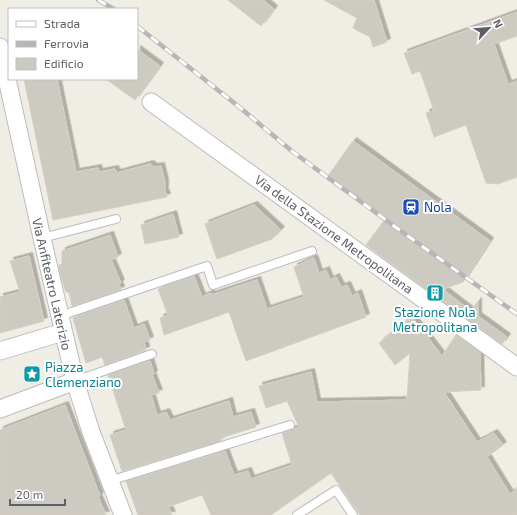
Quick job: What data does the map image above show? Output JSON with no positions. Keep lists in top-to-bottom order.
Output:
{
  "streets": {
    "street": ["Via della Stazione Metropolitana", "Via Anfiteatro Laterizio"]
  },
  "places": {
    "station": ["Nola"],
    "building": ["Stazione Nola Metropolitana"],
    "place": ["Piazza Clemenziano"]
  },
  "legend": ["Strada", "Ferrovia", "Edificio"],
  "scale_bar": "20 m",
  "north": "top right"
}
